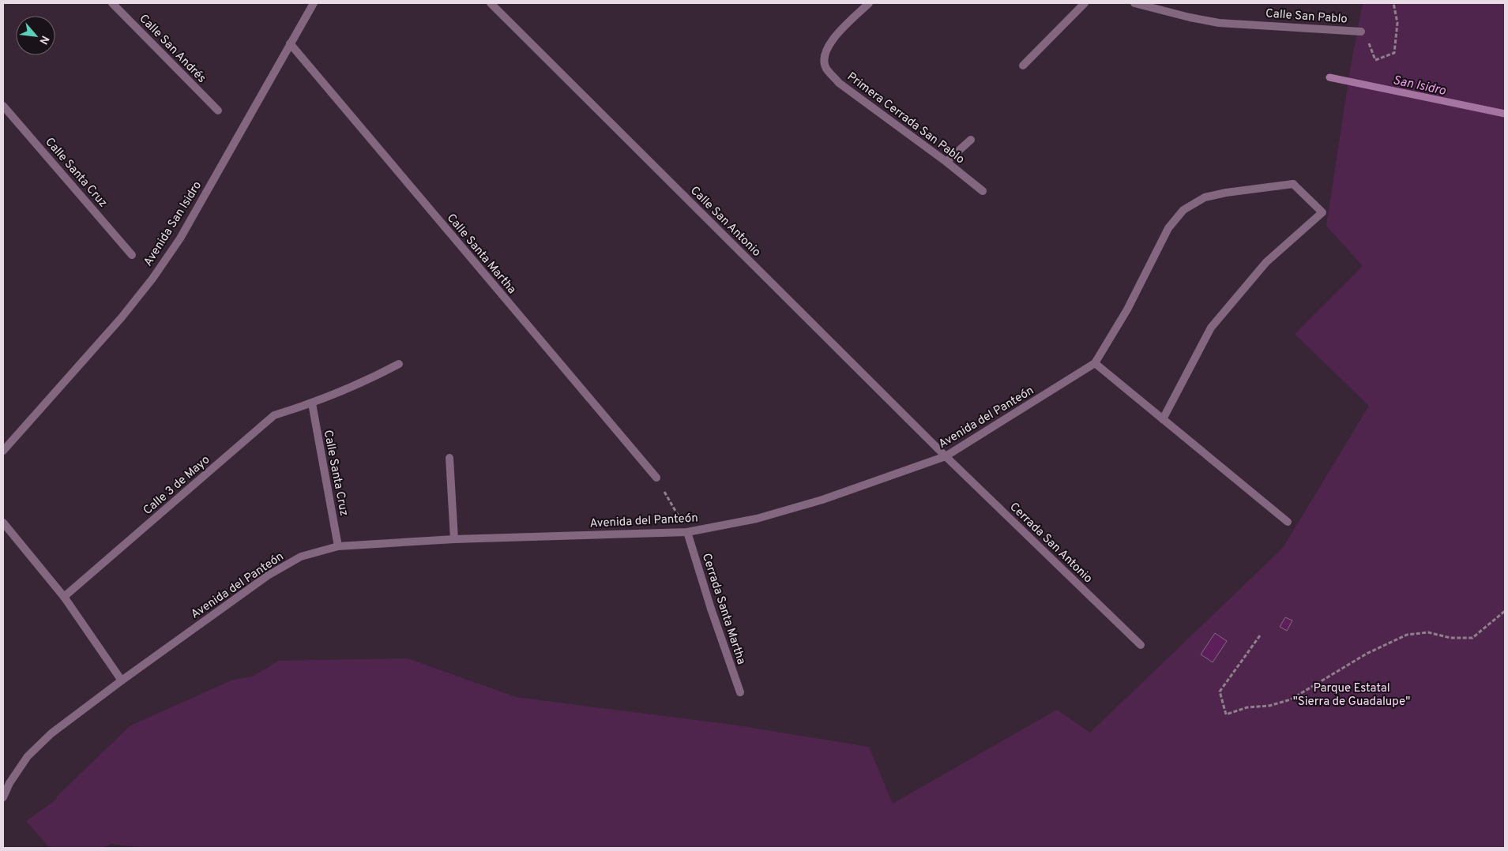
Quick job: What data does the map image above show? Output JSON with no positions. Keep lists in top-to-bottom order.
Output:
{
  "streets": {
    "street": [
      "Calle San Pablo",
      "Calle San Andrés",
      "Primera Cerrada San Pablo",
      "Calle Santa Cruz",
      "Calle San Antonio",
      "Avenida San Isidro",
      "Calle Santa Martha",
      "Avenida del Panteón",
      "Calle 3 de Mayo",
      "Cerrada San Antonio",
      "Cerrada Santa Martha"
    ]
  },
  "crossings": [
    ["Calle Santa Cruz", "Avenida del Panteón"],
    ["Calle Santa Cruz", "Calle 3 de Mayo"],
    ["Calle San Antonio", "Avenida del Panteón"],
    ["Calle San Antonio", "Cerrada San Antonio"],
    ["Avenida San Isidro", "Calle Santa Martha"],
    ["Avenida del Panteón", "Cerrada San Antonio"],
    ["Avenida del Panteón", "Cerrada Santa Martha"]
  ],
  "water": ["San Isidro"],
  "parks": ["Parque Estatal \"Sierra de Guadalupe\""],
  "north": "bottom right"
}
